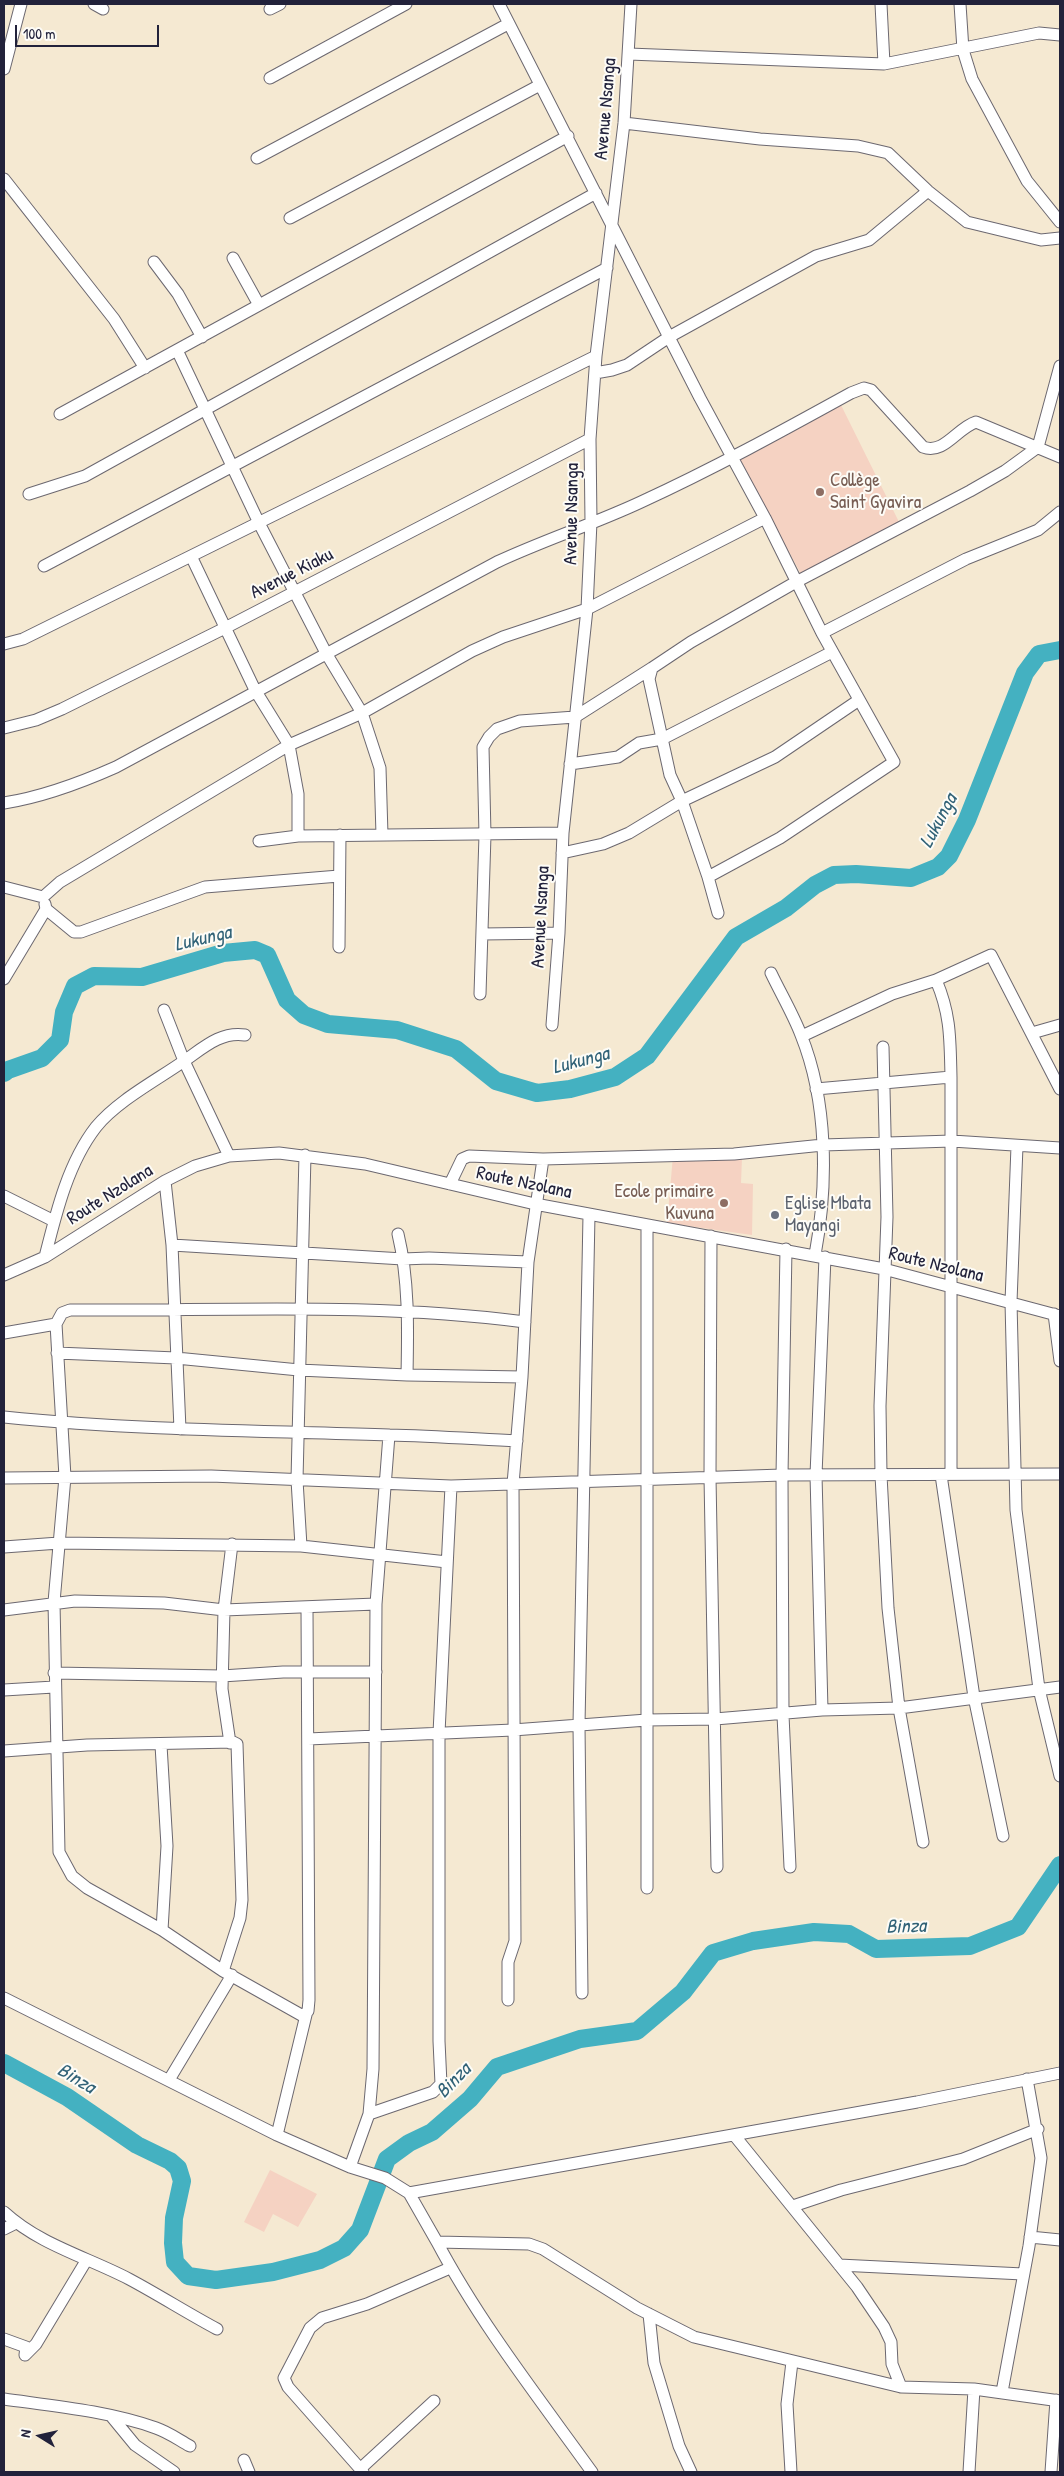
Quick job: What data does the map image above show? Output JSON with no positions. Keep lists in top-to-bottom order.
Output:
{
  "streets": {
    "street": ["Avenue Nsanga", "Avenue Kiaku", "Route Nzolana"]
  },
  "crossings": [
    ["Avenue Nsanga", "Avenue Kiaku"]
  ],
  "water": ["Lukunga", "Binza"],
  "places": ["Collège Saint Gyavira", "Ecole primaire Kuvuna", "Eglise Mbata Mayangi"],
  "scale_bar": "100 m",
  "north": "left"
}
